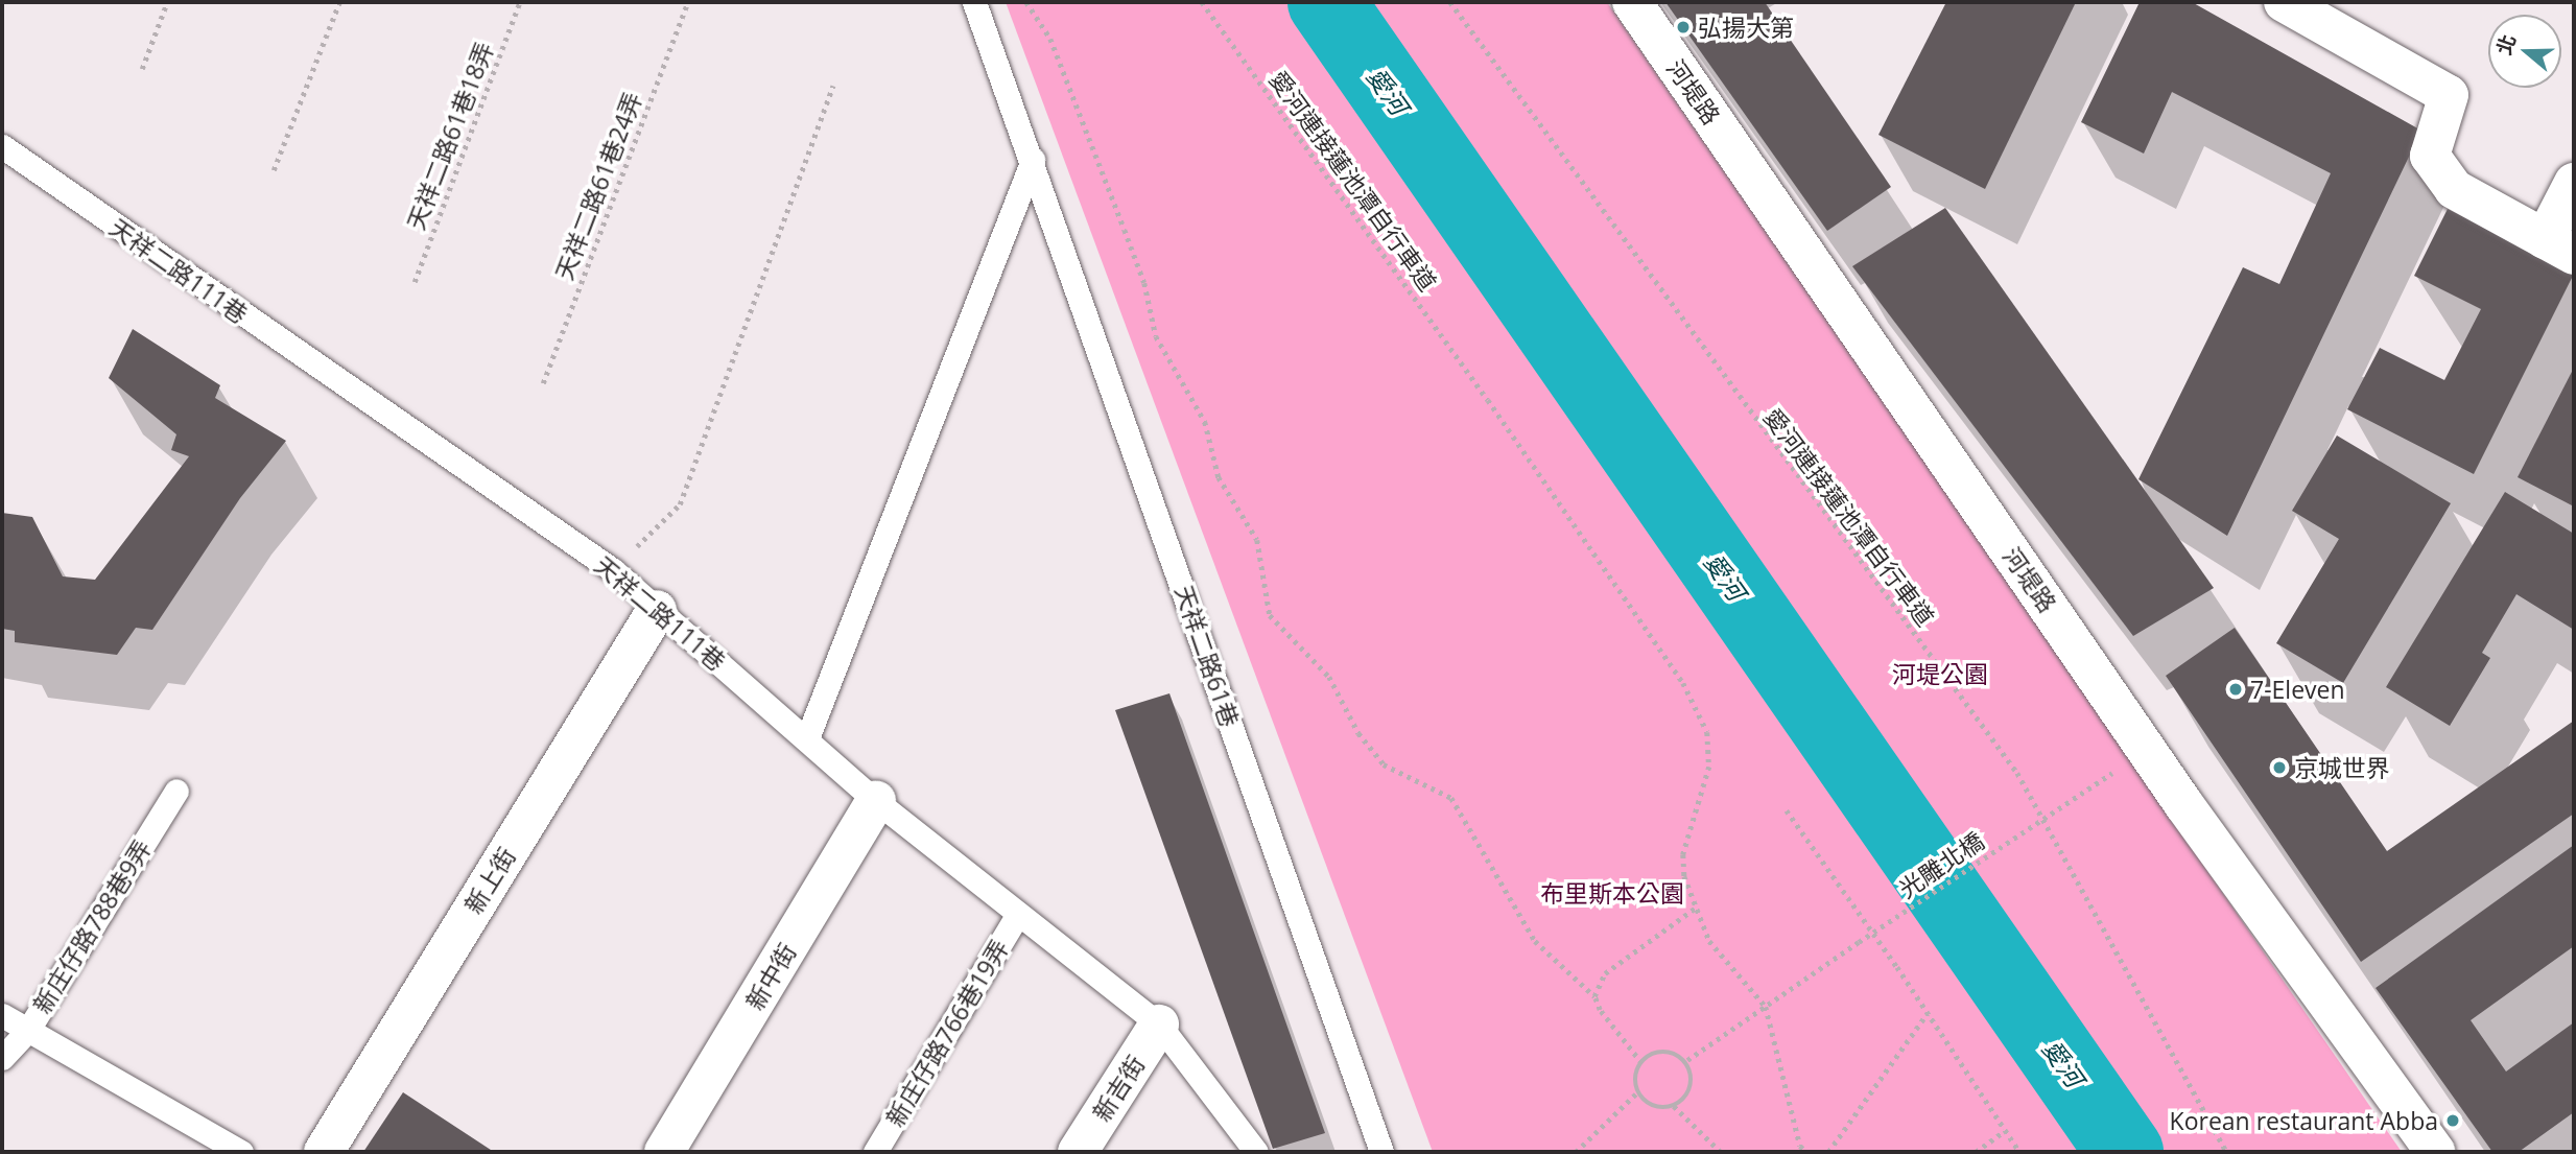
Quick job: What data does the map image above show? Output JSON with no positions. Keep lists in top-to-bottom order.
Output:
{
  "streets": {
    "street": [
      "河堤路",
      "新上街",
      "新中街",
      "新吉街"
    ],
    "lane": [
      "天祥二路111巷",
      "天祥二路61巷",
      "新庄仔路788巷9弄",
      "新庄仔路766巷19弄"
    ],
    "path": [
      "天祥二路61巷18弄",
      "愛河連接蓮池潭自行車道",
      "天祥二路61巷24弄",
      "光雕北橋"
    ]
  },
  "crossings": [
    ["河堤路", "光雕北橋"],
    ["愛河連接蓮池潭自行車道", "光雕北橋"],
    ["天祥二路111巷", "新上街"],
    ["天祥二路111巷", "新中街"],
    ["天祥二路111巷", "新庄仔路766巷19弄"],
    ["天祥二路111巷", "新吉街"]
  ],
  "water": ["愛河"],
  "parks": ["河堤公園", "布里斯本公園"],
  "places": [
    "弘揚大第",
    "7-Eleven",
    "京城世界",
    "Korean restaurant Abba"
  ],
  "north": "left"
}
